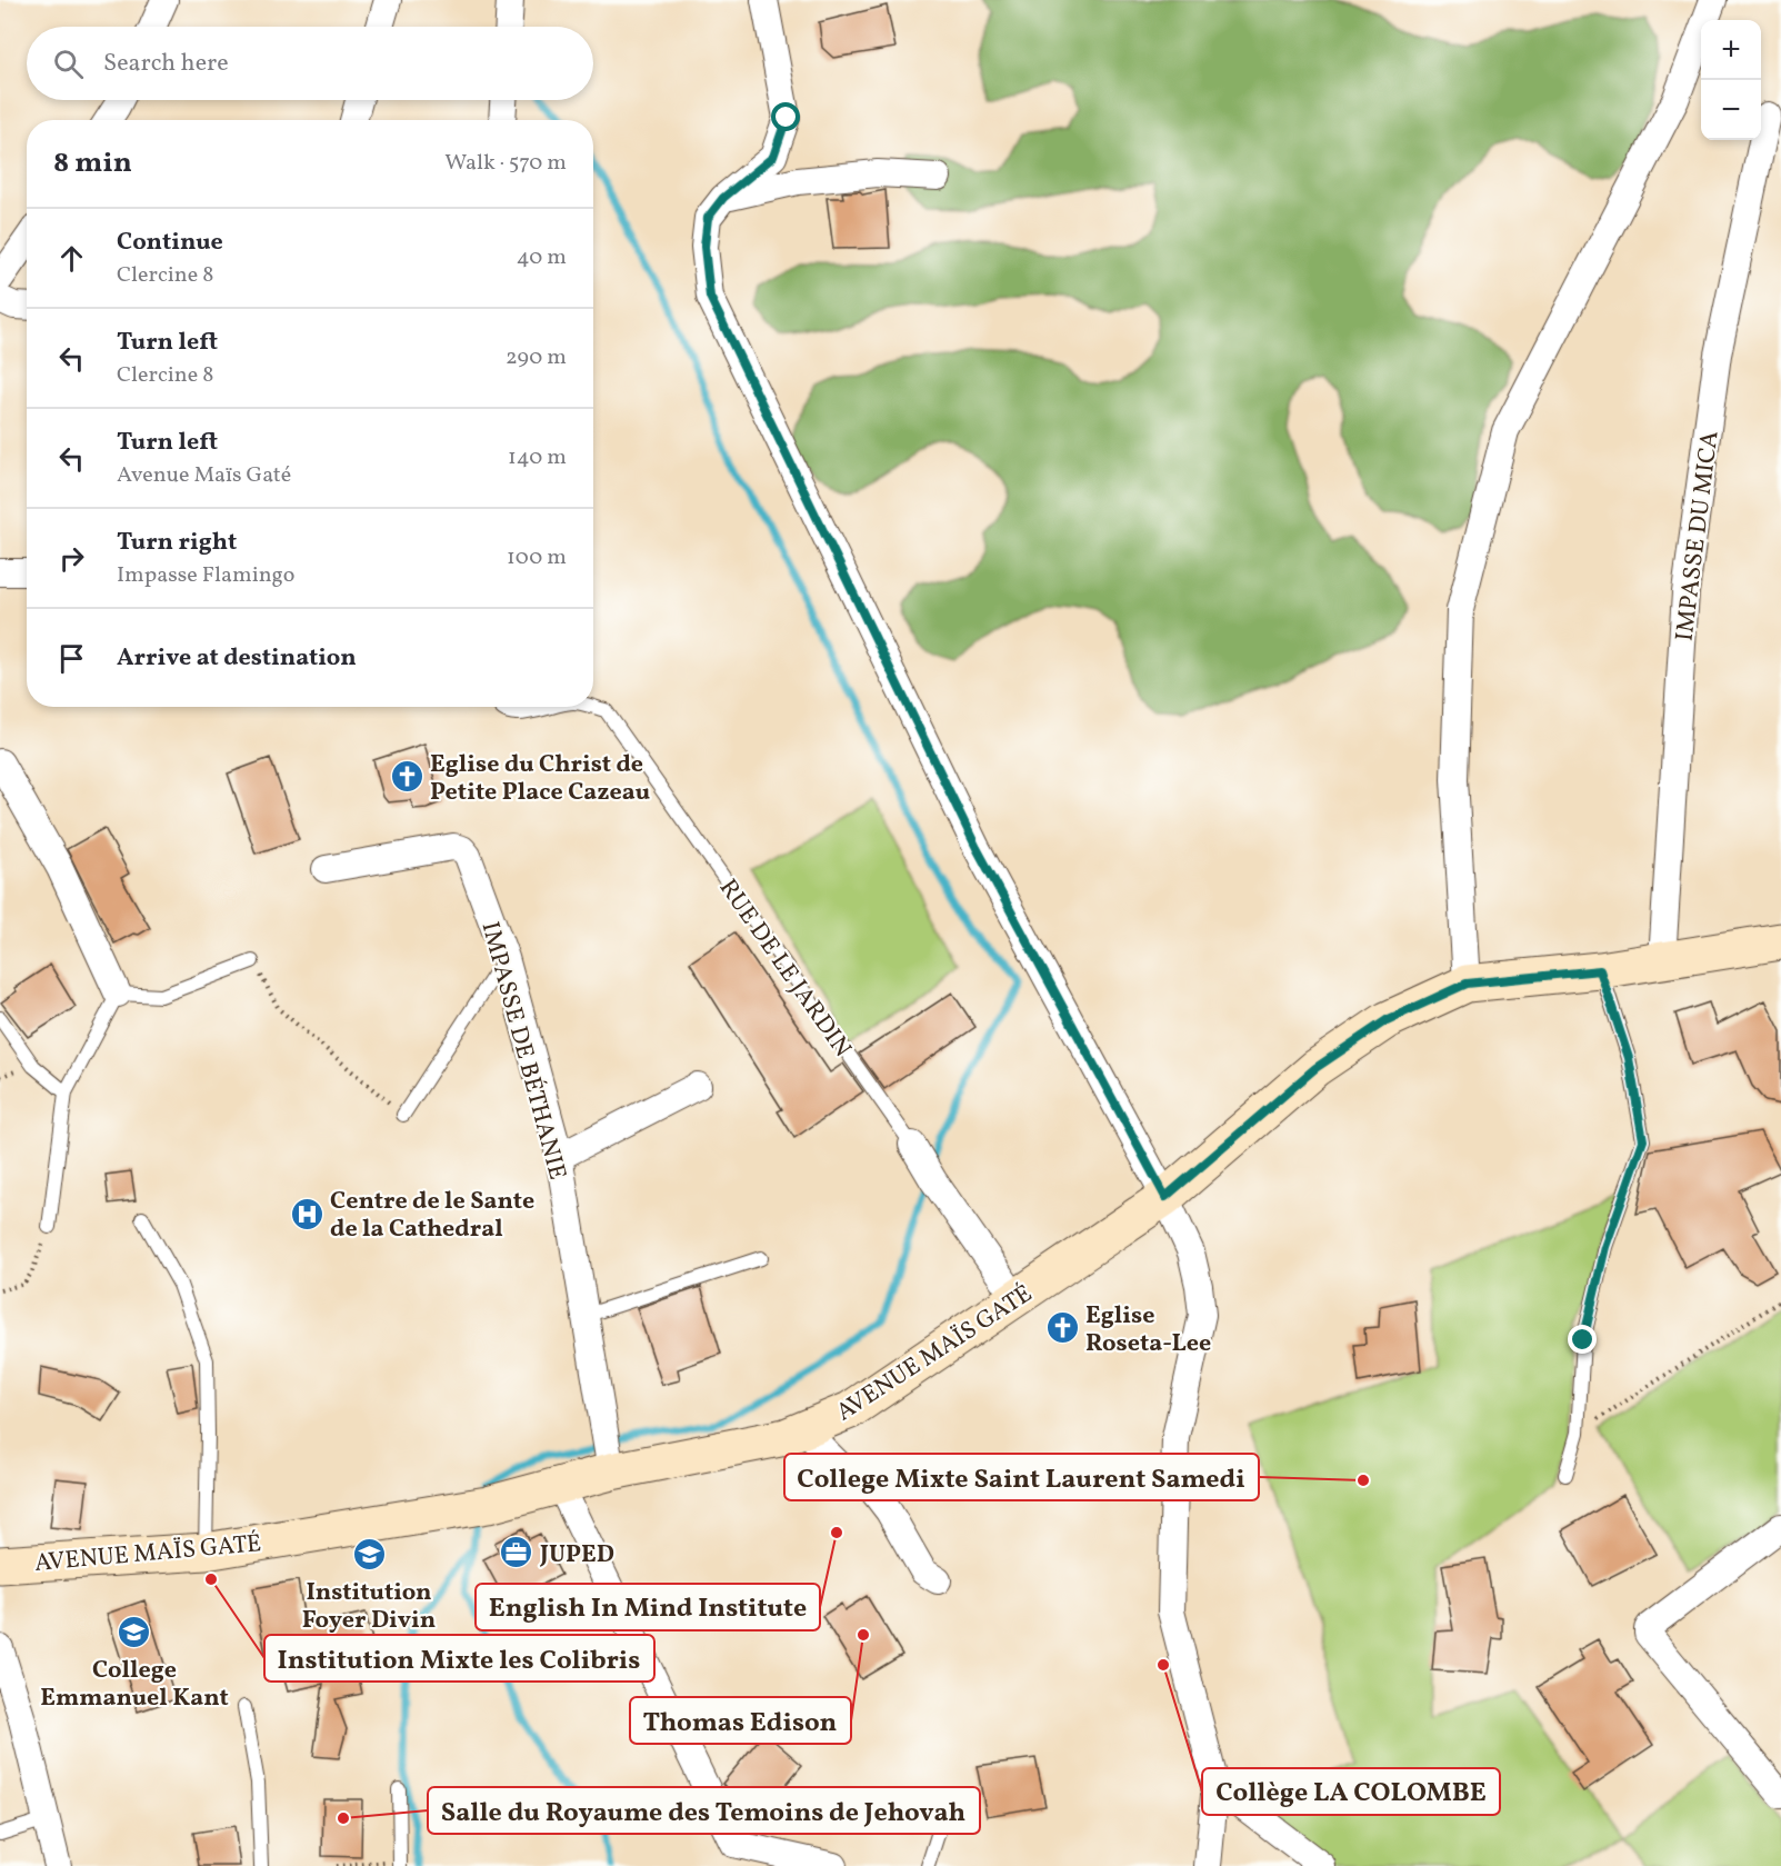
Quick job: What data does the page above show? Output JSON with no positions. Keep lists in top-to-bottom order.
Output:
{
  "streets": {
    "street": [
      "IMPASSE DU MICA",
      "RUE DE LE JARDIN",
      "IMPASSE DE BÉTHANIE",
      "AVENUE MAÏS GATÉ"
    ]
  },
  "crossings": [
    ["IMPASSE DU MICA", "AVENUE MAÏS GATÉ"],
    ["RUE DE LE JARDIN", "AVENUE MAÏS GATÉ"],
    ["IMPASSE DE BÉTHANIE", "AVENUE MAÏS GATÉ"]
  ],
  "places": {
    "church": ["Eglise du Christ de Petite Place Cazeau", "Eglise Roseta-Lee"],
    "hospital": ["Centre de le Sante de la Cathedral"],
    "other": [
      "College Mixte Saint Laurent Samedi",
      "English In Mind Institute",
      "Institution Mixte les Colibris",
      "Thomas Edison",
      "Collège LA COLOMBE",
      "Salle du Royaume des Temoins de Jehovah"
    ],
    "office": ["JUPED"],
    "school or university": ["Institution Foyer Divin", "College Emmanuel Kant"]
  },
  "page": {
    "map_buttons": ["+", "−"],
    "search": "Search here",
    "heading": ["8 min", "Walk · 570 m"],
    "list": [
      ["Continue", "Clercine 8", "40 m"],
      ["Turn left", "Clercine 8", "290 m"],
      ["Turn left", "Avenue Maïs Gaté", "140 m"],
      ["Turn right", "Impasse Flamingo", "100 m"],
      "Arrive at destination"
    ]
  }
}
